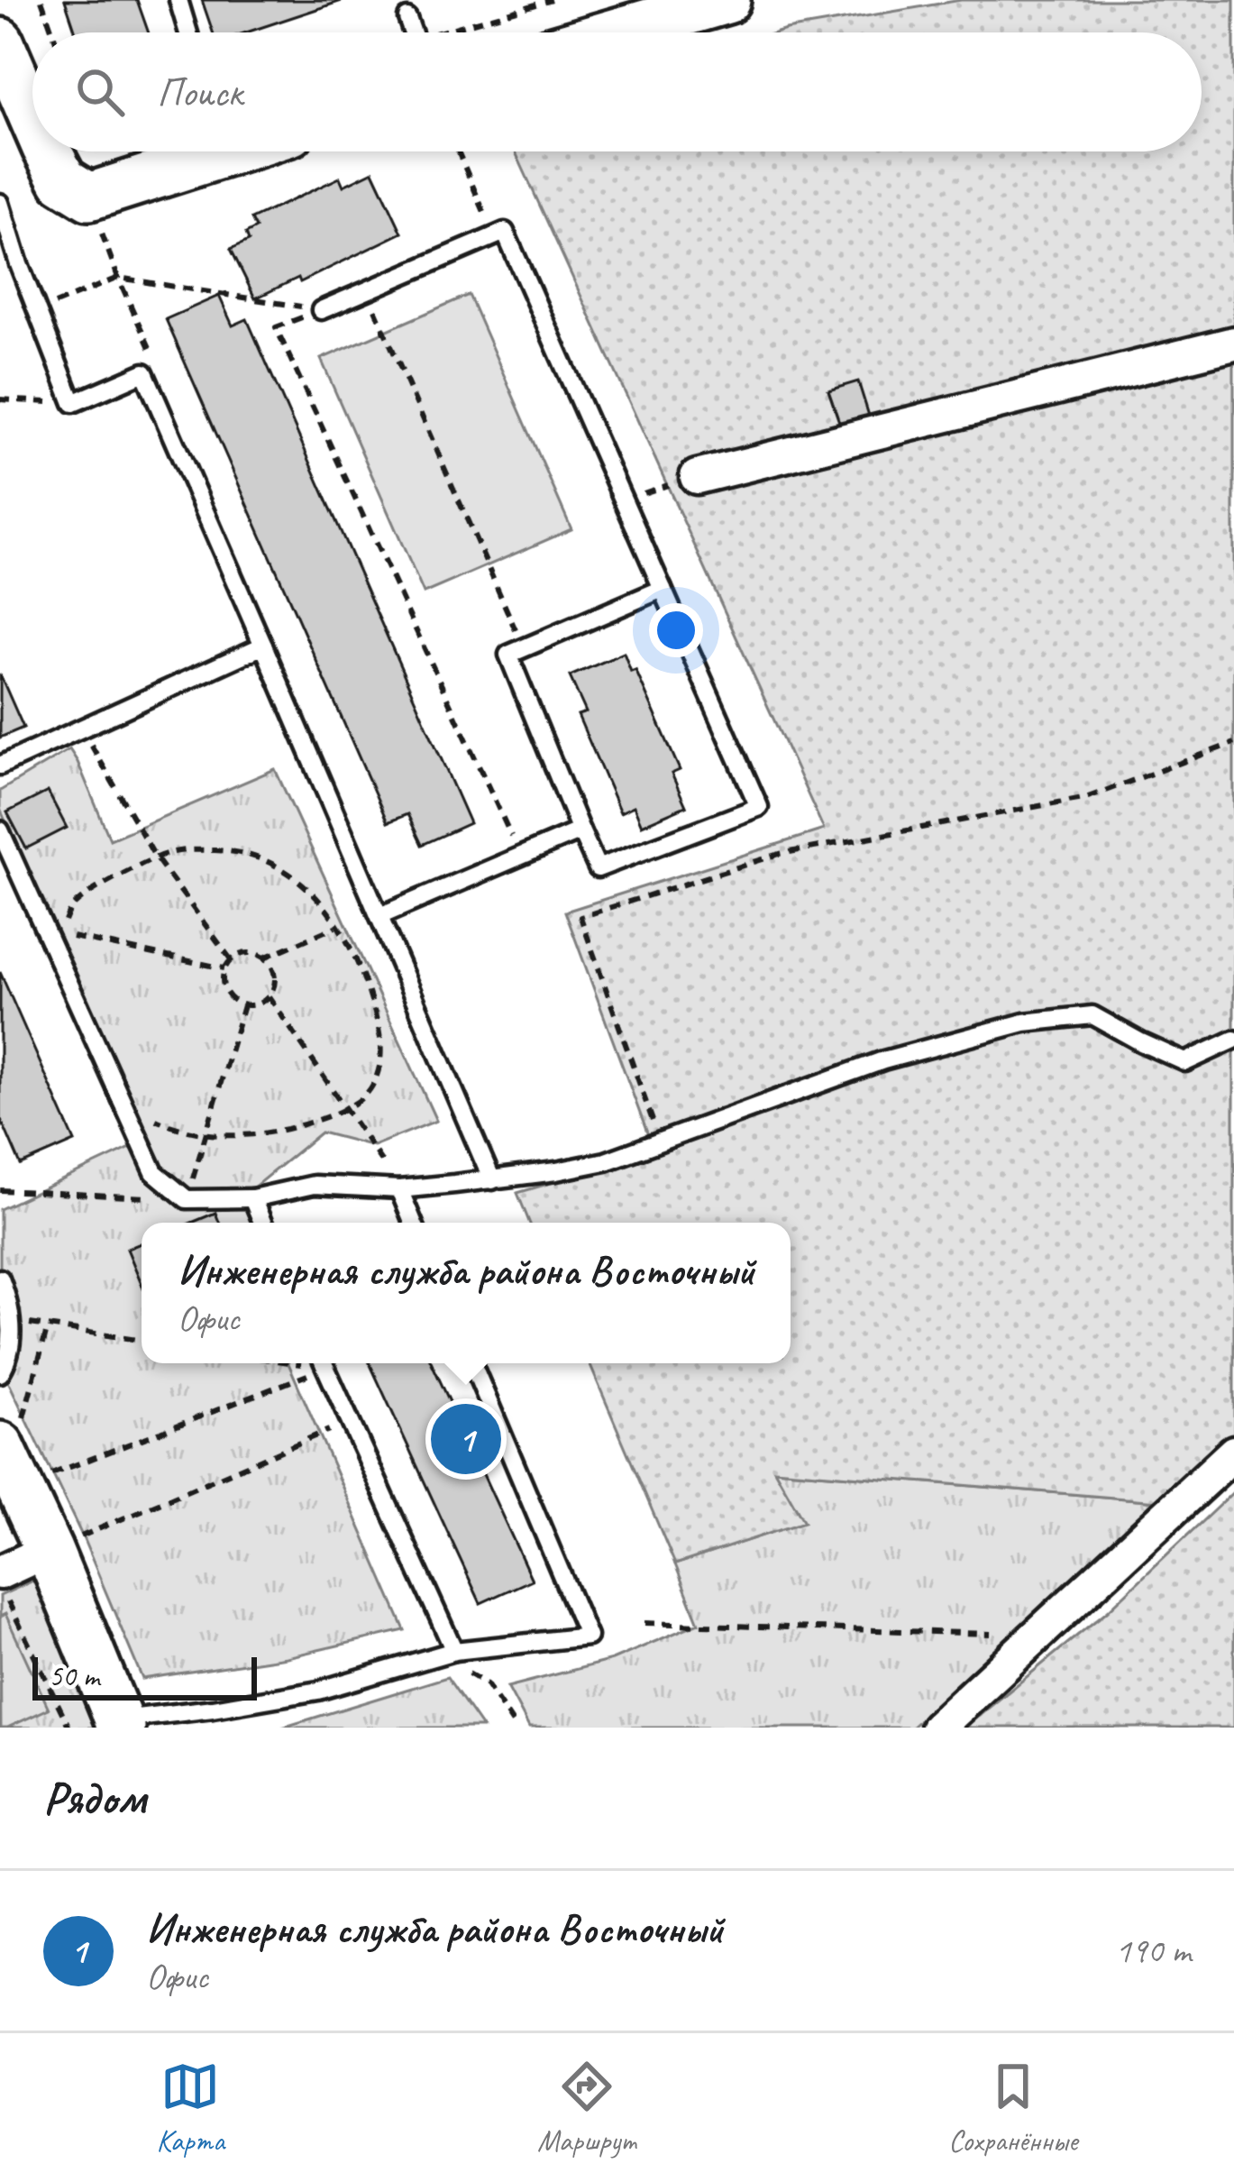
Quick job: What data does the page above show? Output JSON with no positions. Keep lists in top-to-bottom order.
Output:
{
  "scale_bar": "50 m",
  "page": {
    "search": "Поиск",
    "popup": ["Инженерная служба района Восточный", "Офис"],
    "pins": "1",
    "scale": "50 m",
    "heading": "Рядом",
    "list": [
      {
        "mark": "1",
        "name": "Инженерная служба района Восточный",
        "note": "Офис",
        "value": "190 m"
      }
    ],
    "nav": ["Карта", "Маршрут", "Сохранённые"]
  }
}
